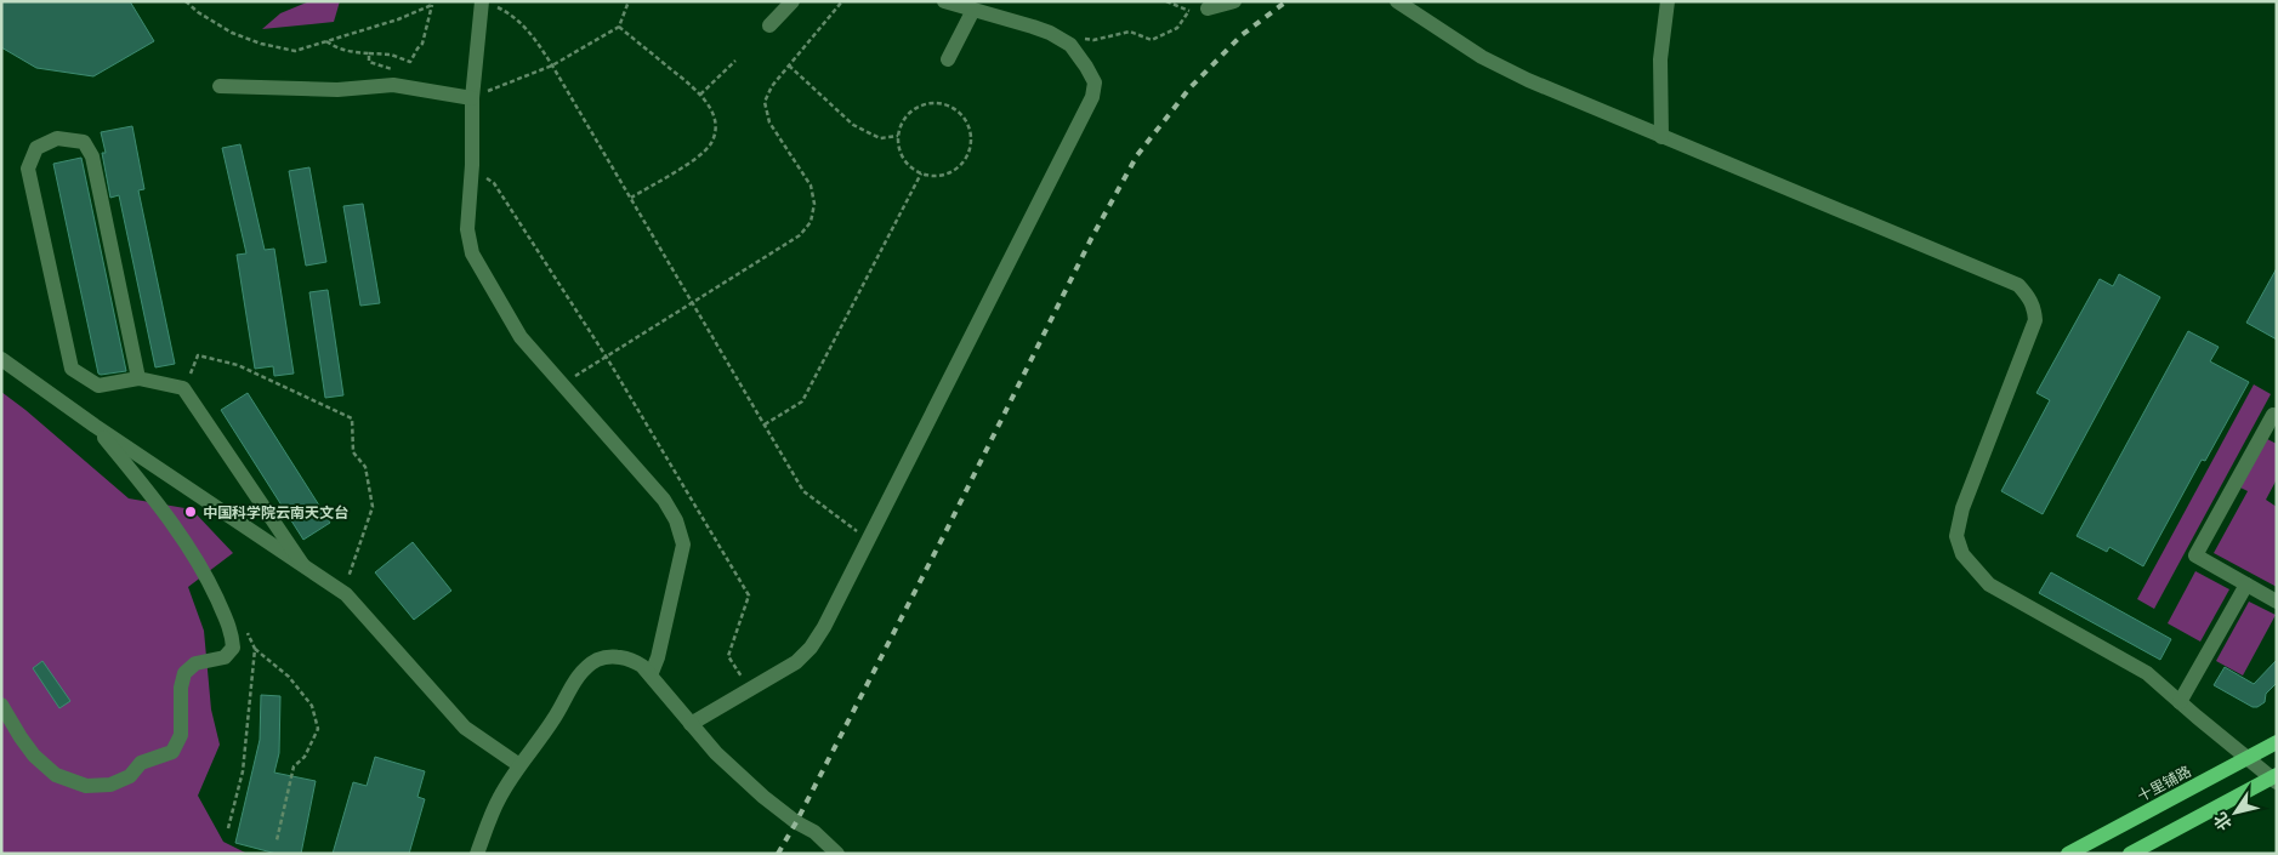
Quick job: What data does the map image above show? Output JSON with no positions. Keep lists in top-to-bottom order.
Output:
{
  "streets": {
    "main road": ["十里铺路"]
  },
  "places": ["中国科学院云南天文台"],
  "north": "bottom left"
}
